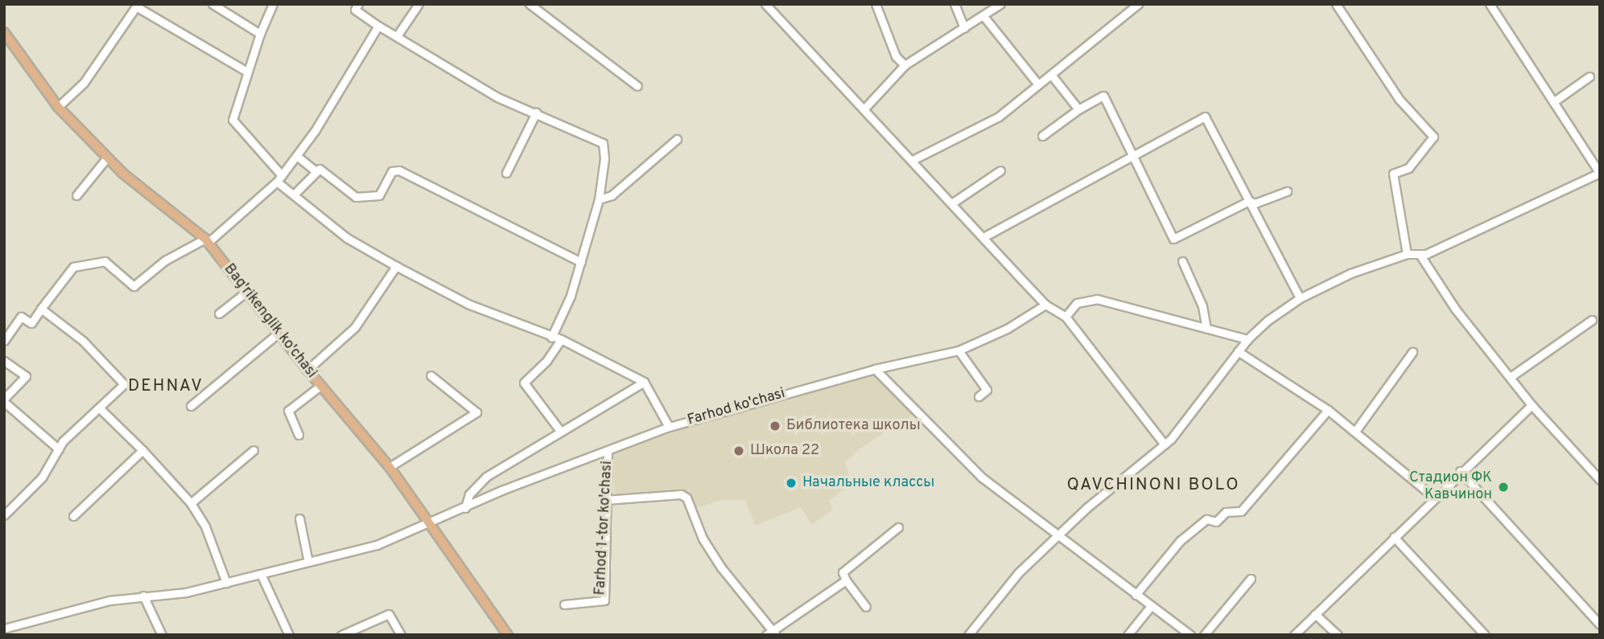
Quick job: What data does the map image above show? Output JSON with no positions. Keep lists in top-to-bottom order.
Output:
{
  "streets": {
    "main road": ["Bag'rikenglik ko'chasi"],
    "street": ["Farhod ko'chasi", "Farhod 1-tor ko'chasi"]
  },
  "crossings": [
    ["Bag'rikenglik ko'chasi", "Farhod ko'chasi"],
    ["Farhod ko'chasi", "Farhod 1-tor ko'chasi"]
  ],
  "districts": ["DEHNAV", "QAVCHINONI BOLO"],
  "places": [
    "Библиотека школы",
    "Школа 22",
    "Начальные классы",
    "Стадион ФК Кавчинон"
  ]
}
